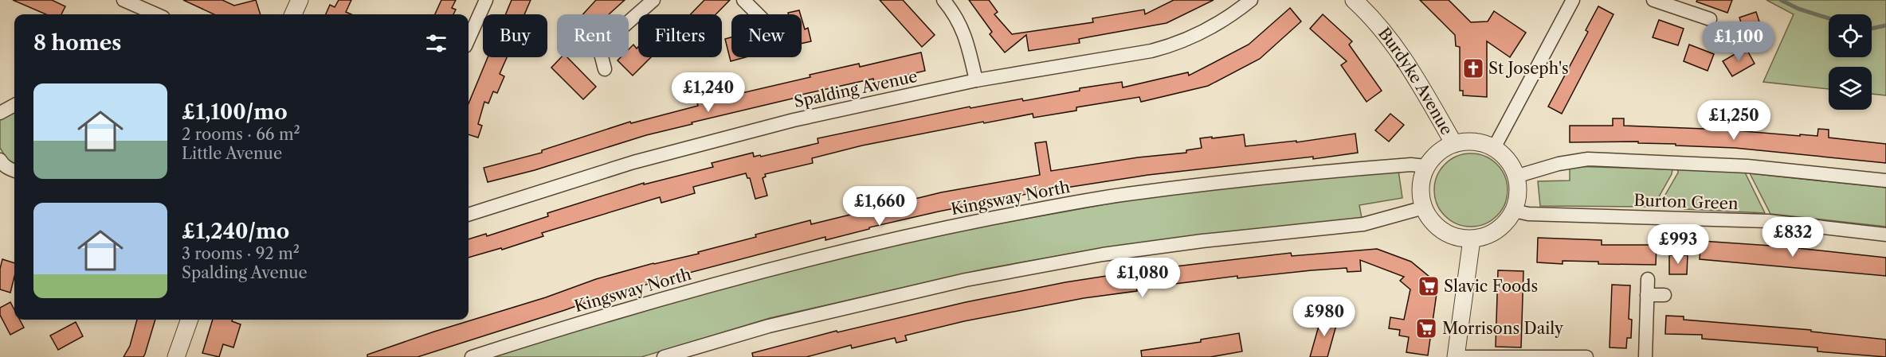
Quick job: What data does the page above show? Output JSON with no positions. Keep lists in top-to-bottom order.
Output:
{
  "streets": {
    "street": [
      "Burdyke Avenue",
      "Spalding Avenue",
      "Kingsway North",
      "Burton Green"
    ]
  },
  "crossings": [
    ["Burdyke Avenue", "Kingsway North"],
    ["Burdyke Avenue", "Burton Green"],
    ["Kingsway North", "Burton Green"]
  ],
  "places": {
    "church": ["St Joseph's"],
    "supermarket": ["Slavic Foods", "Morrisons Daily"]
  },
  "page": {
    "chip": [
      "Buy",
      "Rent",
      "Filters",
      "New"
    ],
    "heading": "8 homes",
    "price": [
      "£1,100",
      "£1,240",
      "£1,250",
      "£1,660",
      "£832",
      "£993",
      "£1,080",
      "£980"
    ],
    "list": [
      {
        "name": "£1,100/mo",
        "note": "2 rooms · 66 m² · Little Avenue"
      },
      {
        "name": "£1,240/mo",
        "note": "3 rooms · 92 m² · Spalding Avenue"
      }
    ]
  }
}
